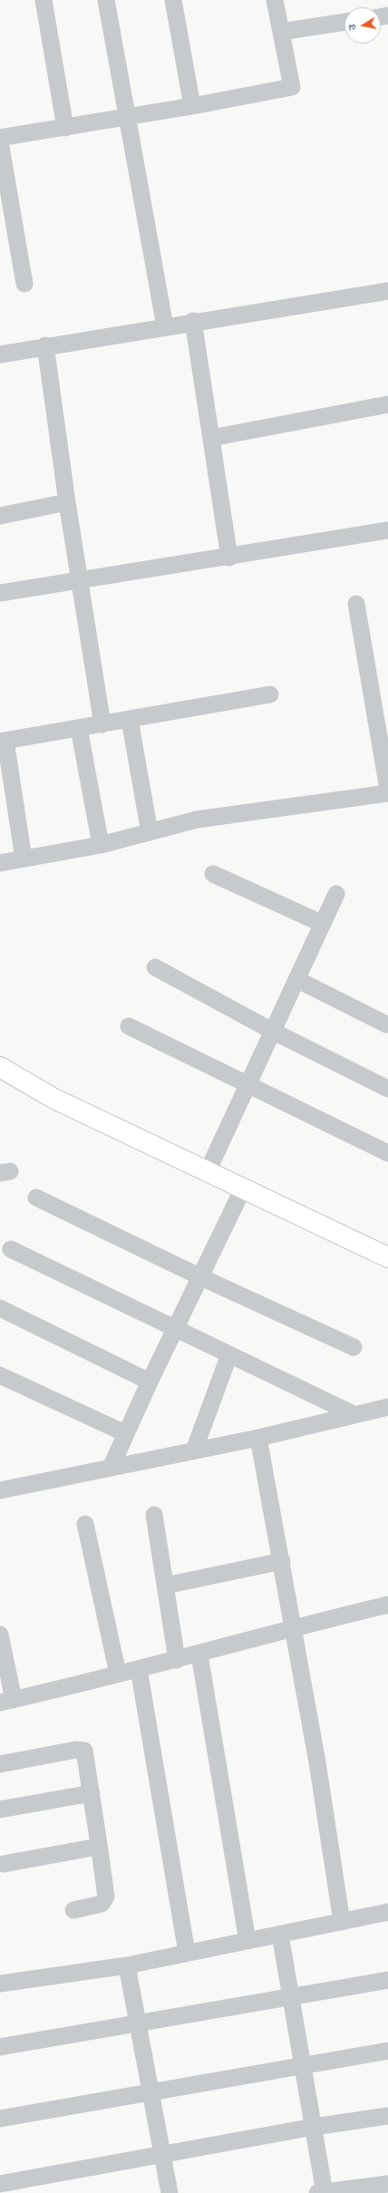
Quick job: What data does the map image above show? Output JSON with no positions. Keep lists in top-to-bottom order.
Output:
{
  "north": "left"
}
